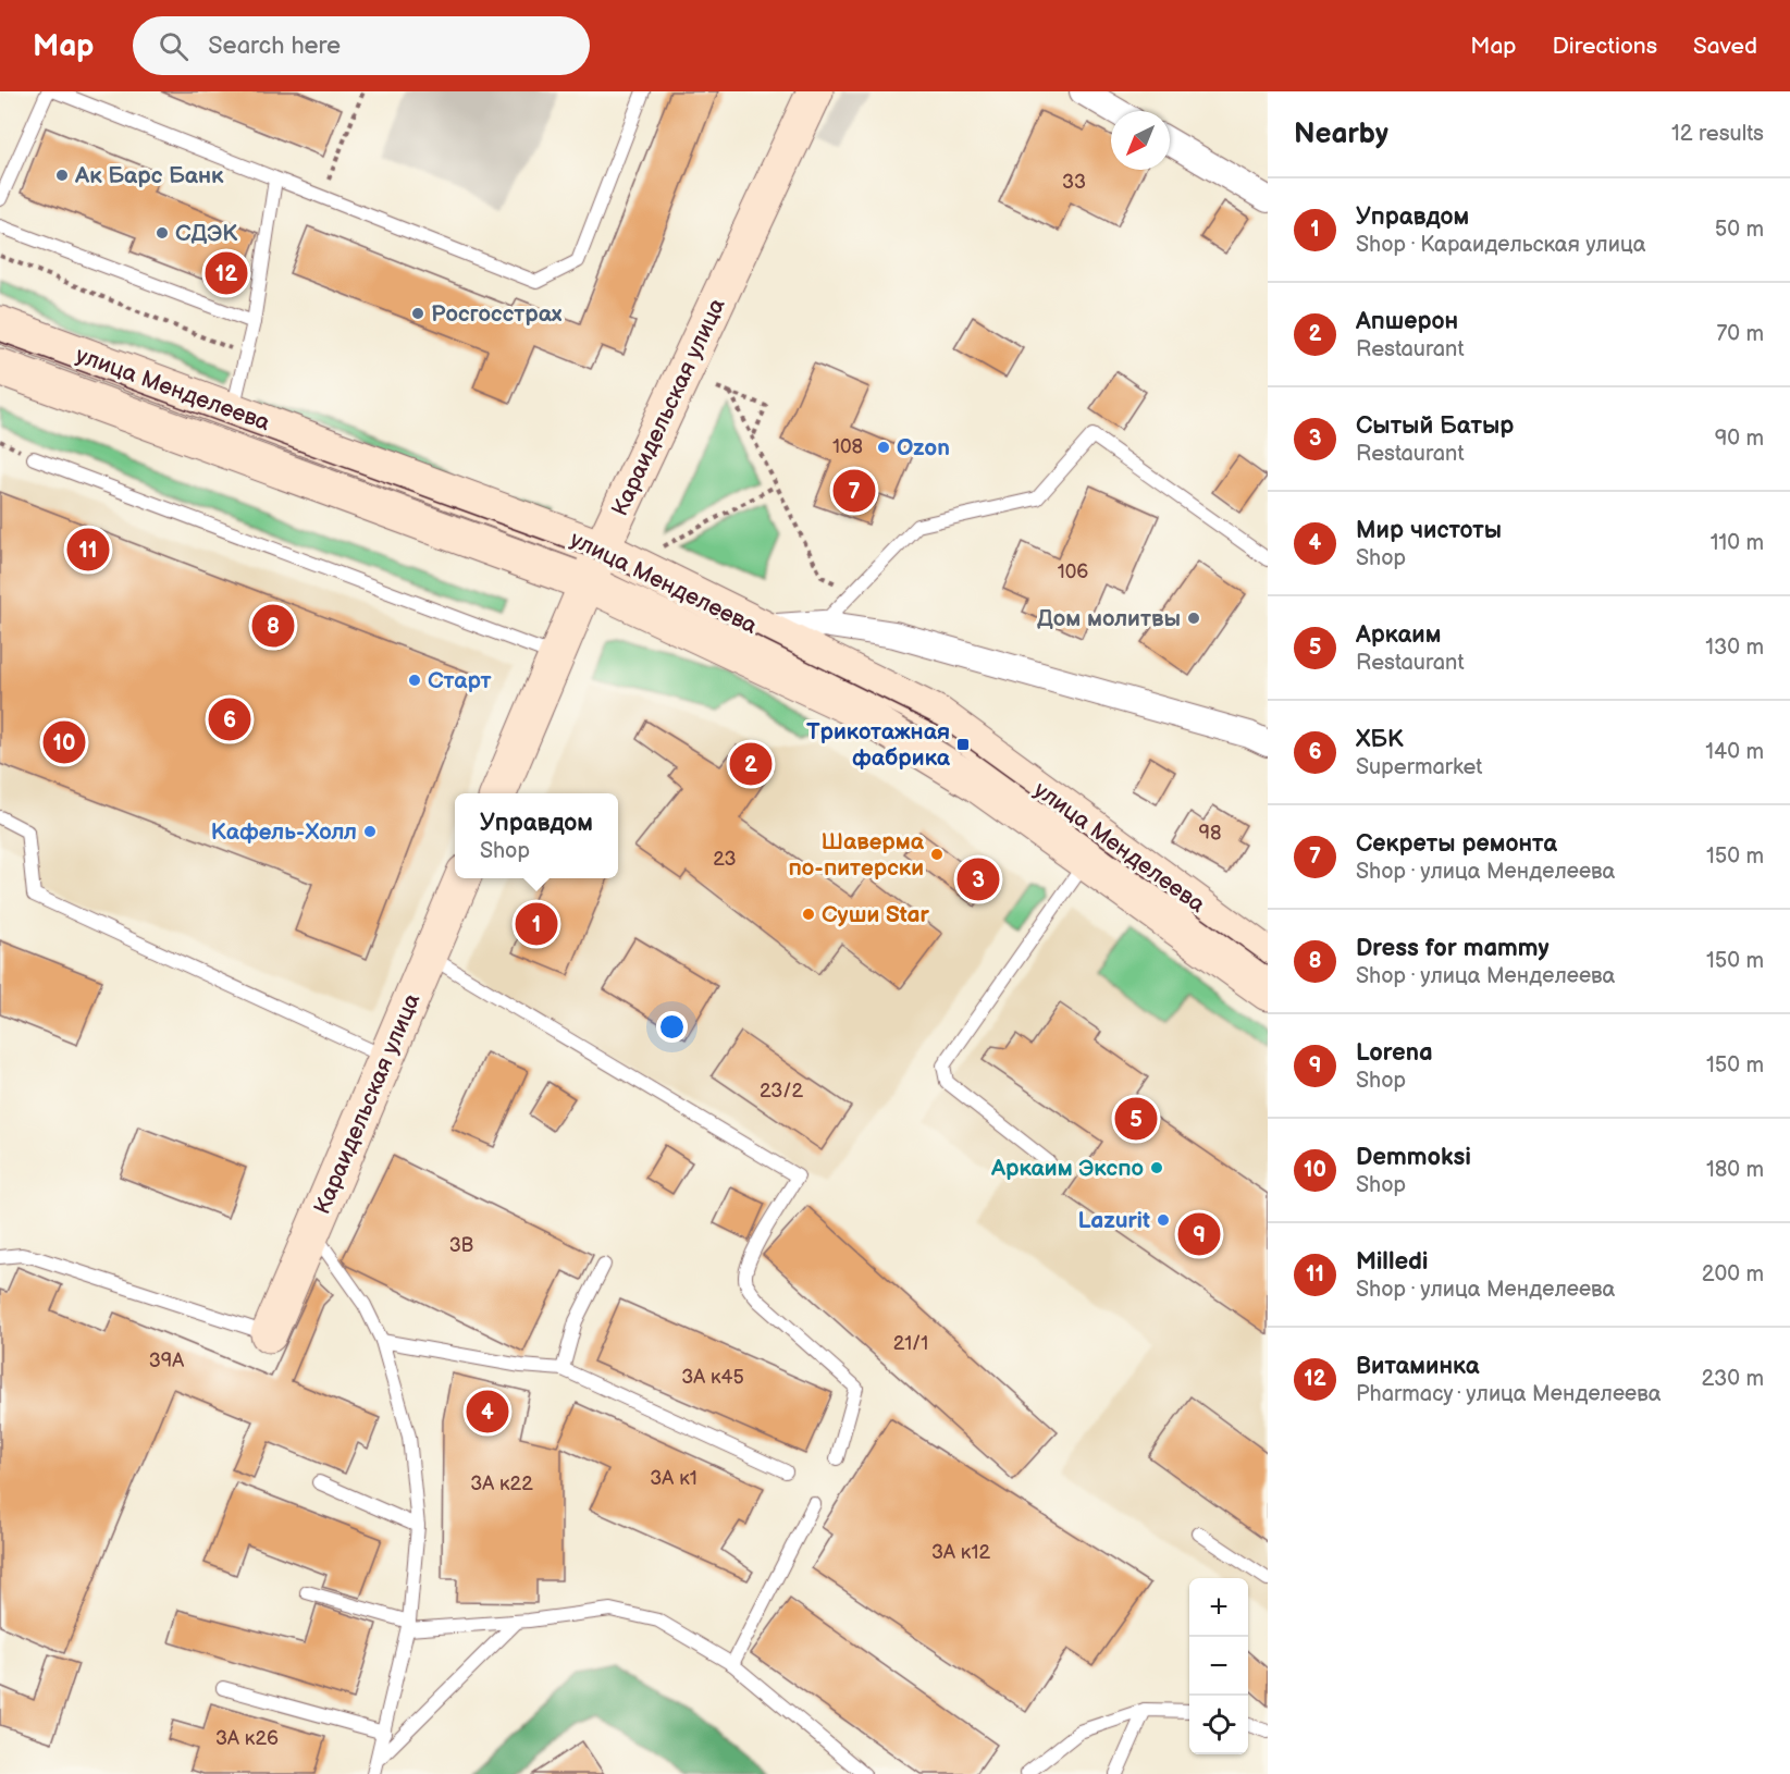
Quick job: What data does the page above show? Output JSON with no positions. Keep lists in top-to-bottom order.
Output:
{
  "streets": {
    "main road": ["улица Менделеева", "Караидельская улица"]
  },
  "crossings": [
    ["улица Менделеева", "Караидельская улица"]
  ],
  "places": {
    "other": [
      "Ак Барс Банк",
      "СДЭК",
      "Росгосстрах",
      "Ozon",
      "Дом молитвы",
      "Старт",
      "Кафель-Холл",
      "Шаверма по-питерски",
      "Суши Star",
      "Аркаим Экспо",
      "Lazurit"
    ],
    "transit": ["Трикотажная фабрика"]
  },
  "house_numbers": [
    "33",
    "108",
    "106",
    "98",
    "23",
    "23/2",
    "3В",
    "21/1",
    "39А",
    "3А к45",
    "3А к1",
    "3А к22",
    "3А к12",
    "3А к26"
  ],
  "north": "bottom left",
  "page": {
    "header": "Map",
    "search": "Search here",
    "nav": ["Map", "Directions", "Saved"],
    "heading": ["Nearby", "12 results"],
    "list": [
      {
        "mark": "1",
        "name": "Управдом",
        "note": "Shop · Караидельская улица",
        "value": "50 m"
      },
      {
        "mark": "2",
        "name": "Апшерон",
        "note": "Restaurant",
        "value": "70 m"
      },
      {
        "mark": "3",
        "name": "Сытый Батыр",
        "note": "Restaurant",
        "value": "90 m"
      },
      {
        "mark": "4",
        "name": "Мир чистоты",
        "note": "Shop",
        "value": "110 m"
      },
      {
        "mark": "5",
        "name": "Аркаим",
        "note": "Restaurant",
        "value": "130 m"
      },
      {
        "mark": "6",
        "name": "ХБК",
        "note": "Supermarket",
        "value": "140 m"
      },
      {
        "mark": "7",
        "name": "Секреты ремонта",
        "note": "Shop · улица Менделеева",
        "value": "150 m"
      },
      {
        "mark": "8",
        "name": "Dress for mammy",
        "note": "Shop · улица Менделеева",
        "value": "150 m"
      },
      {
        "mark": "9",
        "name": "Lorena",
        "note": "Shop",
        "value": "150 m"
      },
      {
        "mark": "10",
        "name": "Demmoksi",
        "note": "Shop",
        "value": "180 m"
      },
      {
        "mark": "11",
        "name": "Milledi",
        "note": "Shop · улица Менделеева",
        "value": "200 m"
      },
      {
        "mark": "12",
        "name": "Витаминка",
        "note": "Pharmacy · улица Менделеева",
        "value": "230 m"
      }
    ],
    "pins": [
      "12",
      "7",
      "11",
      "8",
      "6",
      "10",
      "2",
      "3",
      "1",
      "5",
      "9",
      "4"
    ],
    "popup": ["Управдом", "Shop"],
    "map_buttons": ["+", "−"]
  }
}
